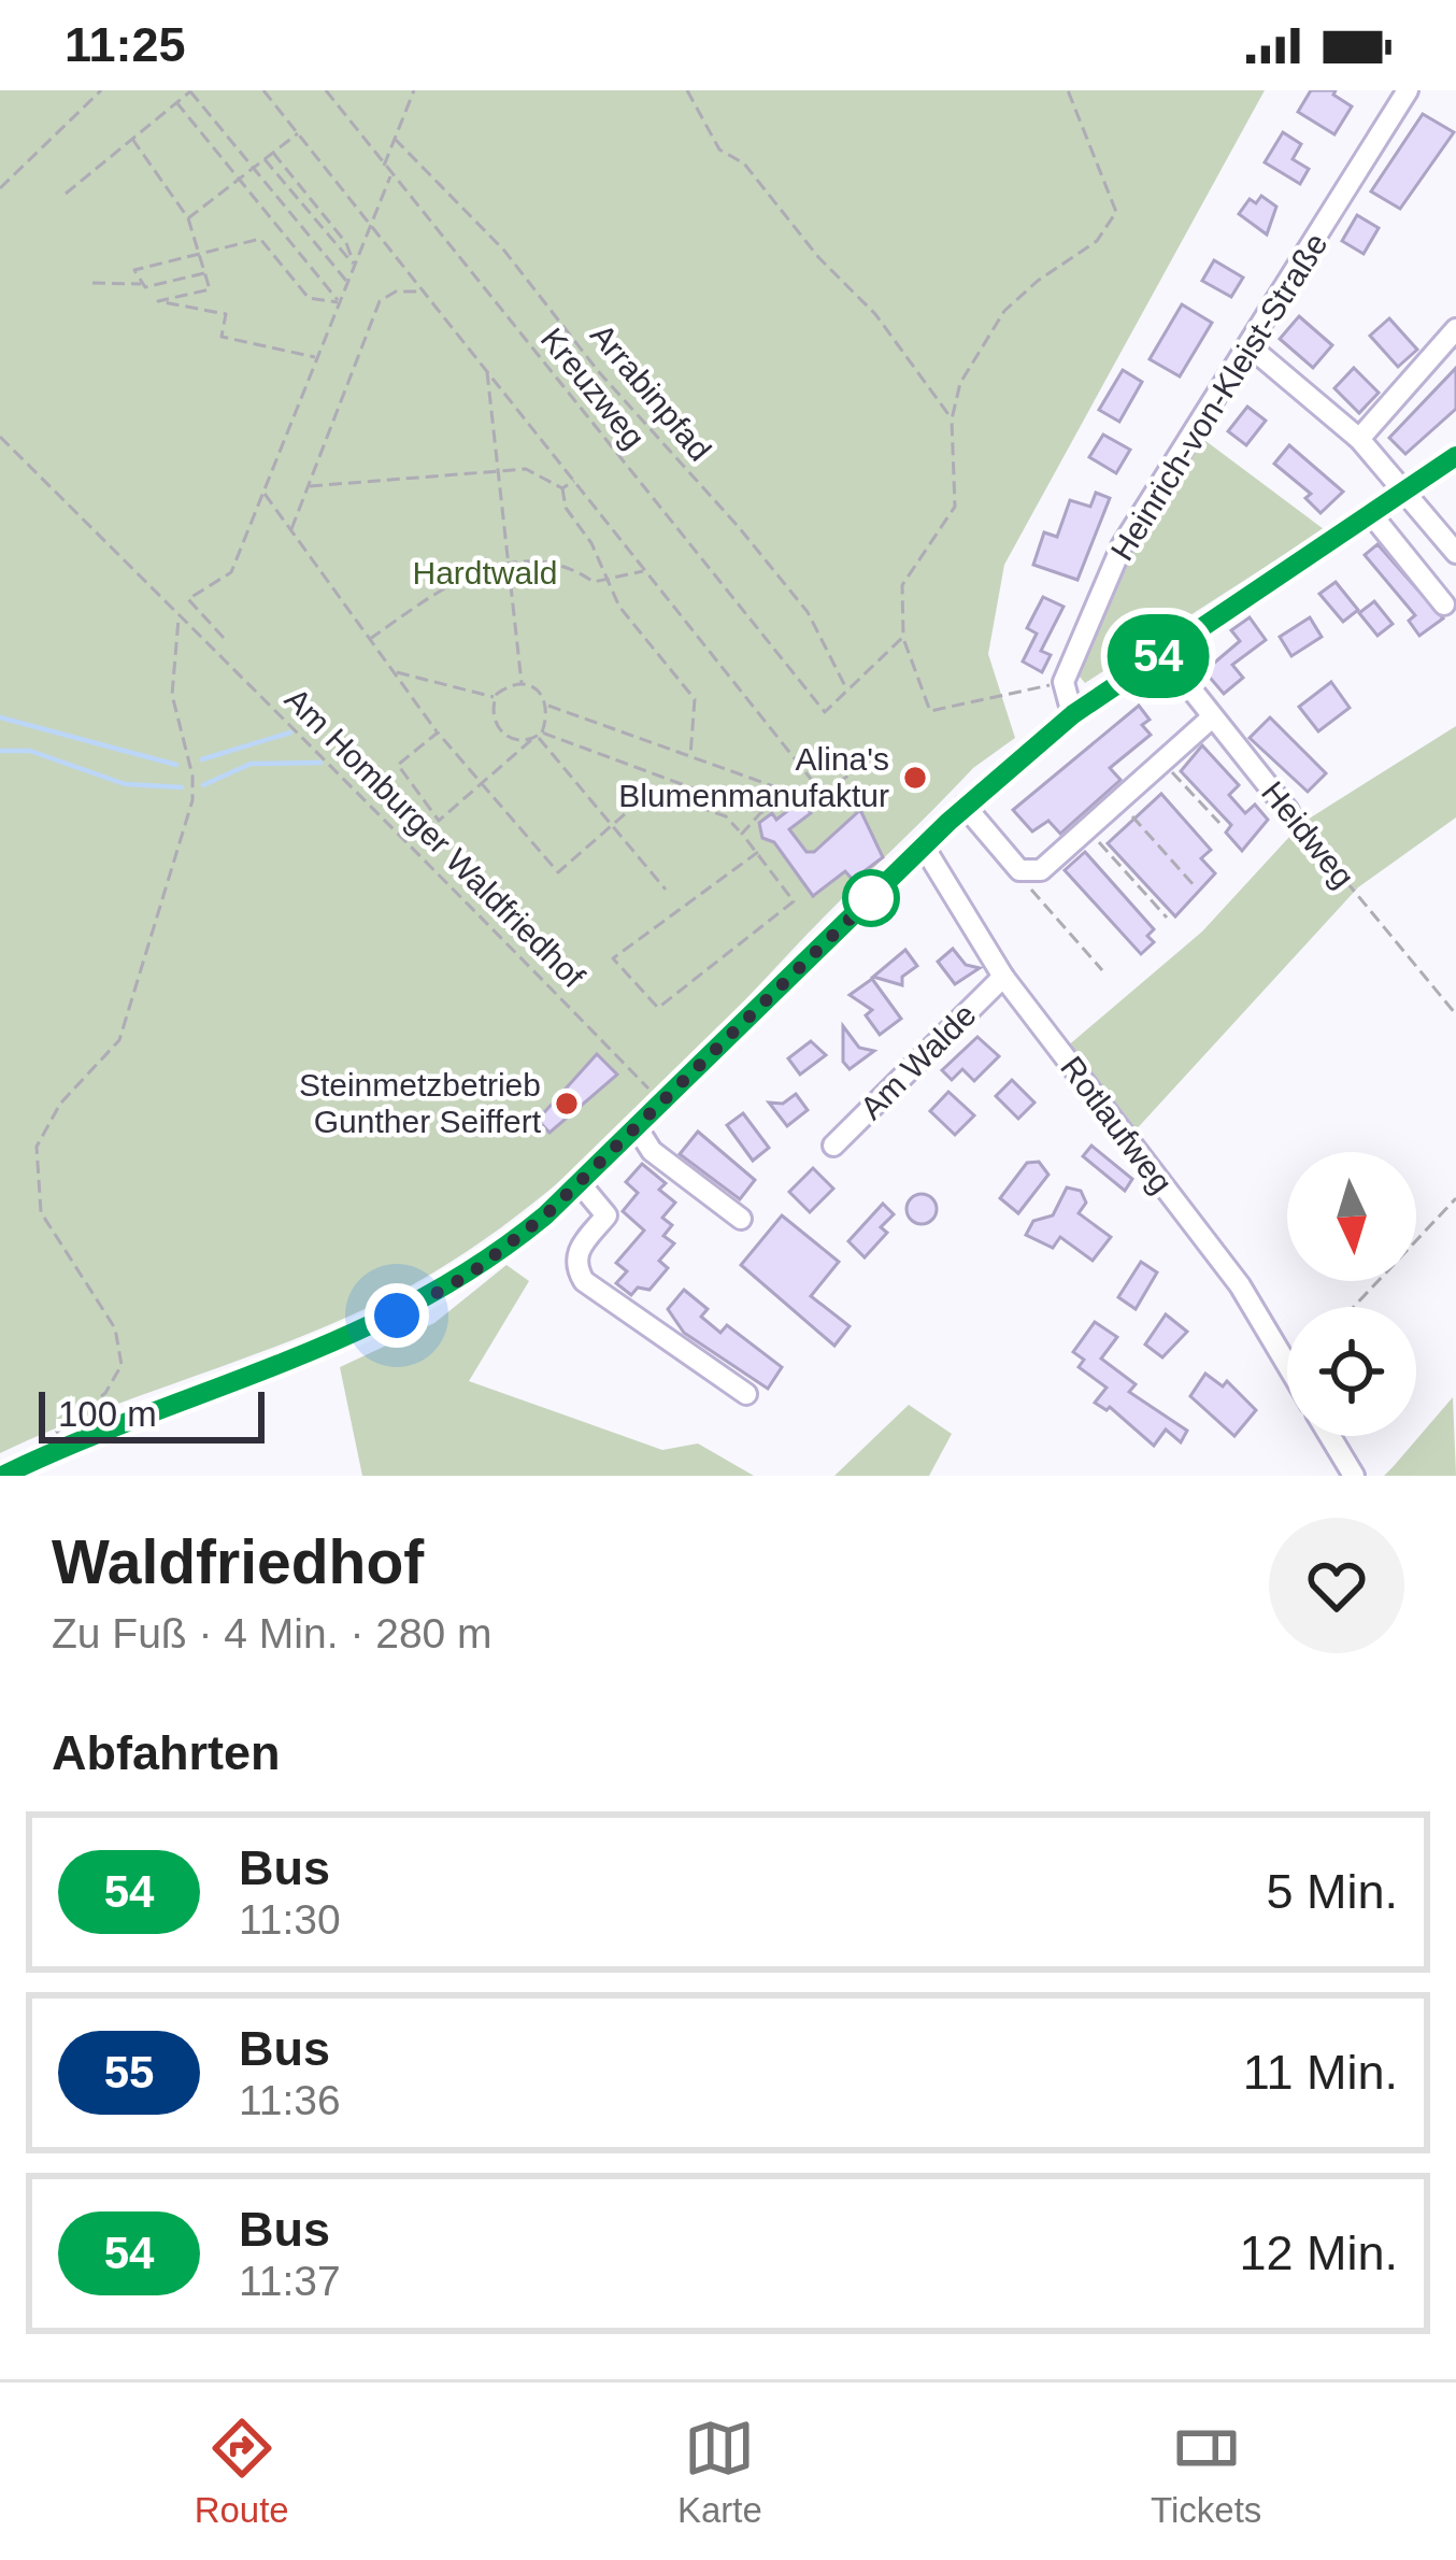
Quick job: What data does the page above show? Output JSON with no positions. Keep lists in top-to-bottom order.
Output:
{
  "streets": {
    "street": [
      "Heinrich-von-Kleist-Straße",
      "Heidweg",
      "Am Walde",
      "Rotlaufweg"
    ],
    "path": ["Kreuzweg", "Arrabinpfad", "Am Homburger Waldfriedhof"]
  },
  "crossings": [
    ["Kreuzweg", "Arrabinpfad"],
    ["Am Walde", "Rotlaufweg"]
  ],
  "parks": ["Hardtwald"],
  "places": ["Alina's Blumenmanufaktur", "Steinmetzbetrieb Gunther Seiffert"],
  "lines": ["bus line 54"],
  "scale_bar": "100 m",
  "north": "bottom",
  "page": {
    "status": "11:25",
    "on_map": "54",
    "scale": "100 m",
    "heading": [
      ["Waldfriedhof", "Zu Fuß · 4 Min. · 280 m"],
      "Abfahrten"
    ],
    "list": [
      {
        "mark": "54",
        "name": "Bus",
        "note": "11:30",
        "value": "5 Min."
      },
      {
        "mark": "55",
        "name": "Bus",
        "note": "11:36",
        "value": "11 Min."
      },
      {
        "mark": "54",
        "name": "Bus",
        "note": "11:37",
        "value": "12 Min."
      }
    ],
    "tabs": ["Route", "Karte", "Tickets"]
  }
}
